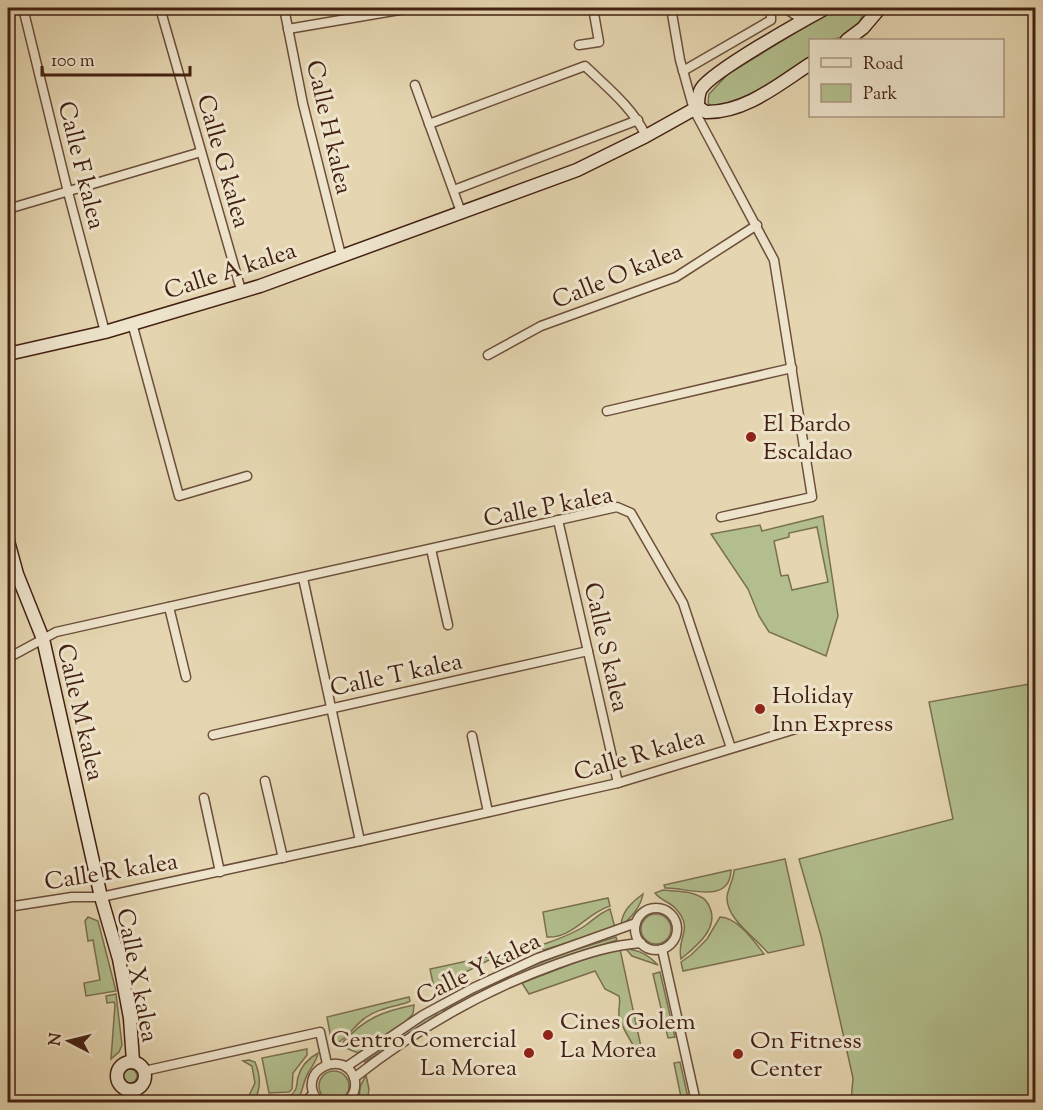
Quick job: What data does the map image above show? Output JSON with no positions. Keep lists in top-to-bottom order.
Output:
{
  "streets": {
    "street": [
      "Calle H kalea",
      "Calle G kalea",
      "Calle F kalea",
      "Calle A kalea",
      "Calle O kalea",
      "Calle P kalea",
      "Calle S kalea",
      "Calle T kalea",
      "Calle M kalea",
      "Calle R kalea",
      "Calle Y kalea",
      "Calle X kalea"
    ]
  },
  "crossings": [
    ["Calle H kalea", "Calle A kalea"],
    ["Calle G kalea", "Calle A kalea"],
    ["Calle F kalea", "Calle A kalea"],
    ["Calle P kalea", "Calle S kalea"],
    ["Calle P kalea", "Calle M kalea"],
    ["Calle P kalea", "Calle R kalea"],
    ["Calle S kalea", "Calle T kalea"],
    ["Calle S kalea", "Calle R kalea"],
    ["Calle M kalea", "Calle R kalea"],
    ["Calle M kalea", "Calle X kalea"],
    ["Calle R kalea", "Calle X kalea"]
  ],
  "places": [
    "El Bardo Escaldao",
    "Holiday Inn Express",
    "Cines Golem La Morea",
    "Centro Comercial La Morea",
    "On Fitness Center"
  ],
  "legend": ["Road", "Park"],
  "scale_bar": "100 m",
  "north": "left"
}
